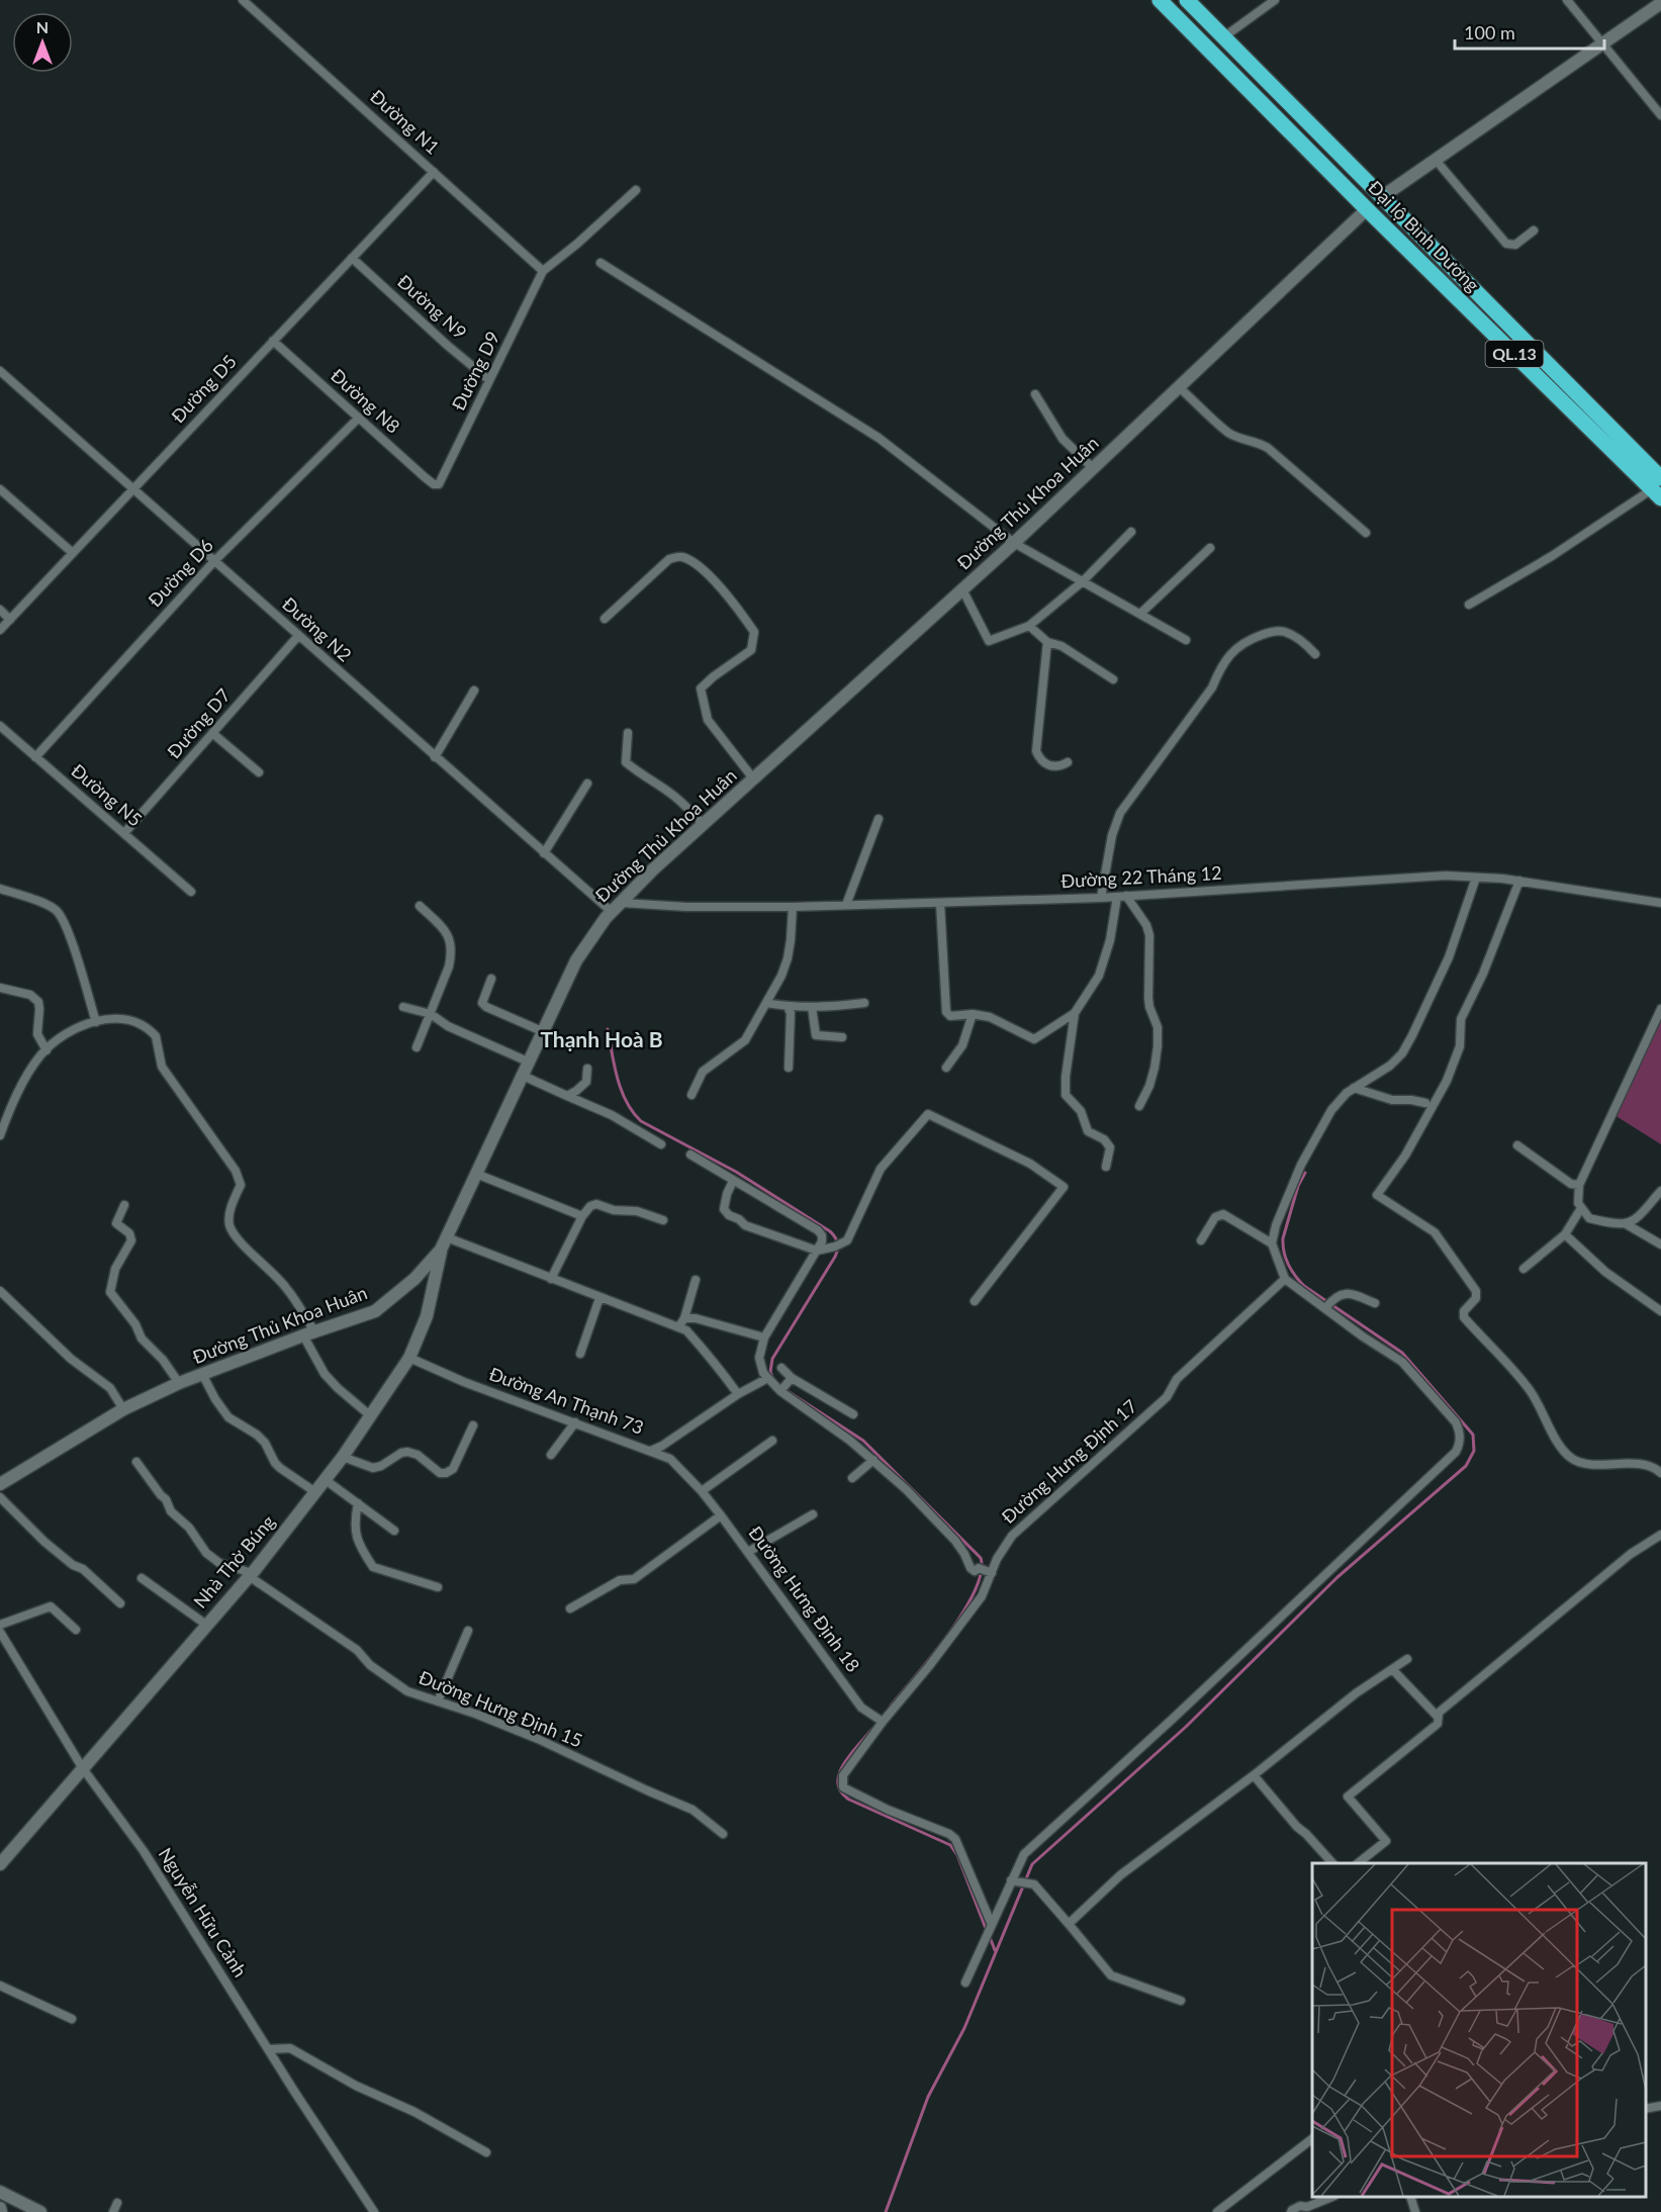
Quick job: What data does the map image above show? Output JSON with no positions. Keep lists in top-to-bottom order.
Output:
{
  "streets": {
    "highway": ["Đại lộ Bình Dương", "QL.13"],
    "main road": ["Đường Thủ Khoa Huân", "Nhà Thờ Búng"],
    "street": [
      "Đường N1",
      "Đường N9",
      "Đường D9",
      "Đường D5",
      "Đường N8",
      "Đường D6",
      "Đường N2",
      "Đường D7",
      "Đường N5",
      "Đường 22 Tháng 12",
      "Đường An Thạnh 73",
      "Đường Hưng Định 17",
      "Đường Hưng Định 18",
      "Đường Hưng Định 15",
      "Nguyễn Hữu Cảnh"
    ]
  },
  "crossings": [
    ["Đường N1", "Đường D9"],
    ["Đường N1", "Đường D5"],
    ["Đại lộ Bình Dương", "Đường Thủ Khoa Huân"],
    ["Đường N9", "Đường D9"],
    ["Đường N9", "Đường D5"],
    ["Đường D9", "Đường N8"],
    ["Đường D5", "Đường N8"],
    ["Đường D5", "Đường N2"],
    ["Đường N8", "Đường D6"],
    ["Đường Thủ Khoa Huân", "Đường N2"],
    ["Đường Thủ Khoa Huân", "Đường 22 Tháng 12"],
    ["Đường Thủ Khoa Huân", "Nhà Thờ Búng"],
    ["Đường D6", "Đường N2"],
    ["Đường D6", "Đường N5"],
    ["Đường N2", "Đường D7"],
    ["Đường D7", "Đường N5"],
    ["Đường An Thạnh 73", "Nhà Thờ Búng"],
    ["Đường An Thạnh 73", "Đường Hưng Định 18"],
    ["Đường Hưng Định 17", "Đường Hưng Định 18"],
    ["Nhà Thờ Búng", "Đường Hưng Định 15"],
    ["Nhà Thờ Búng", "Nguyễn Hữu Cảnh"]
  ],
  "districts": ["Thạnh Hoà B"],
  "scale_bar": "100 m",
  "north": "top"
}
